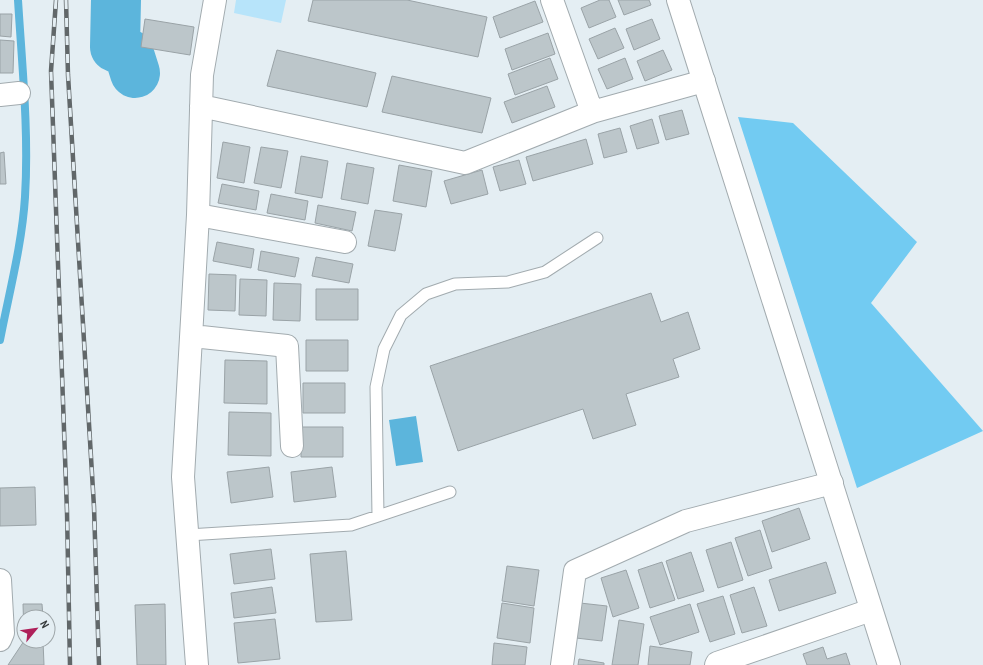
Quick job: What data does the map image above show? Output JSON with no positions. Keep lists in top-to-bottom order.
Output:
{
  "north": "top right"
}
